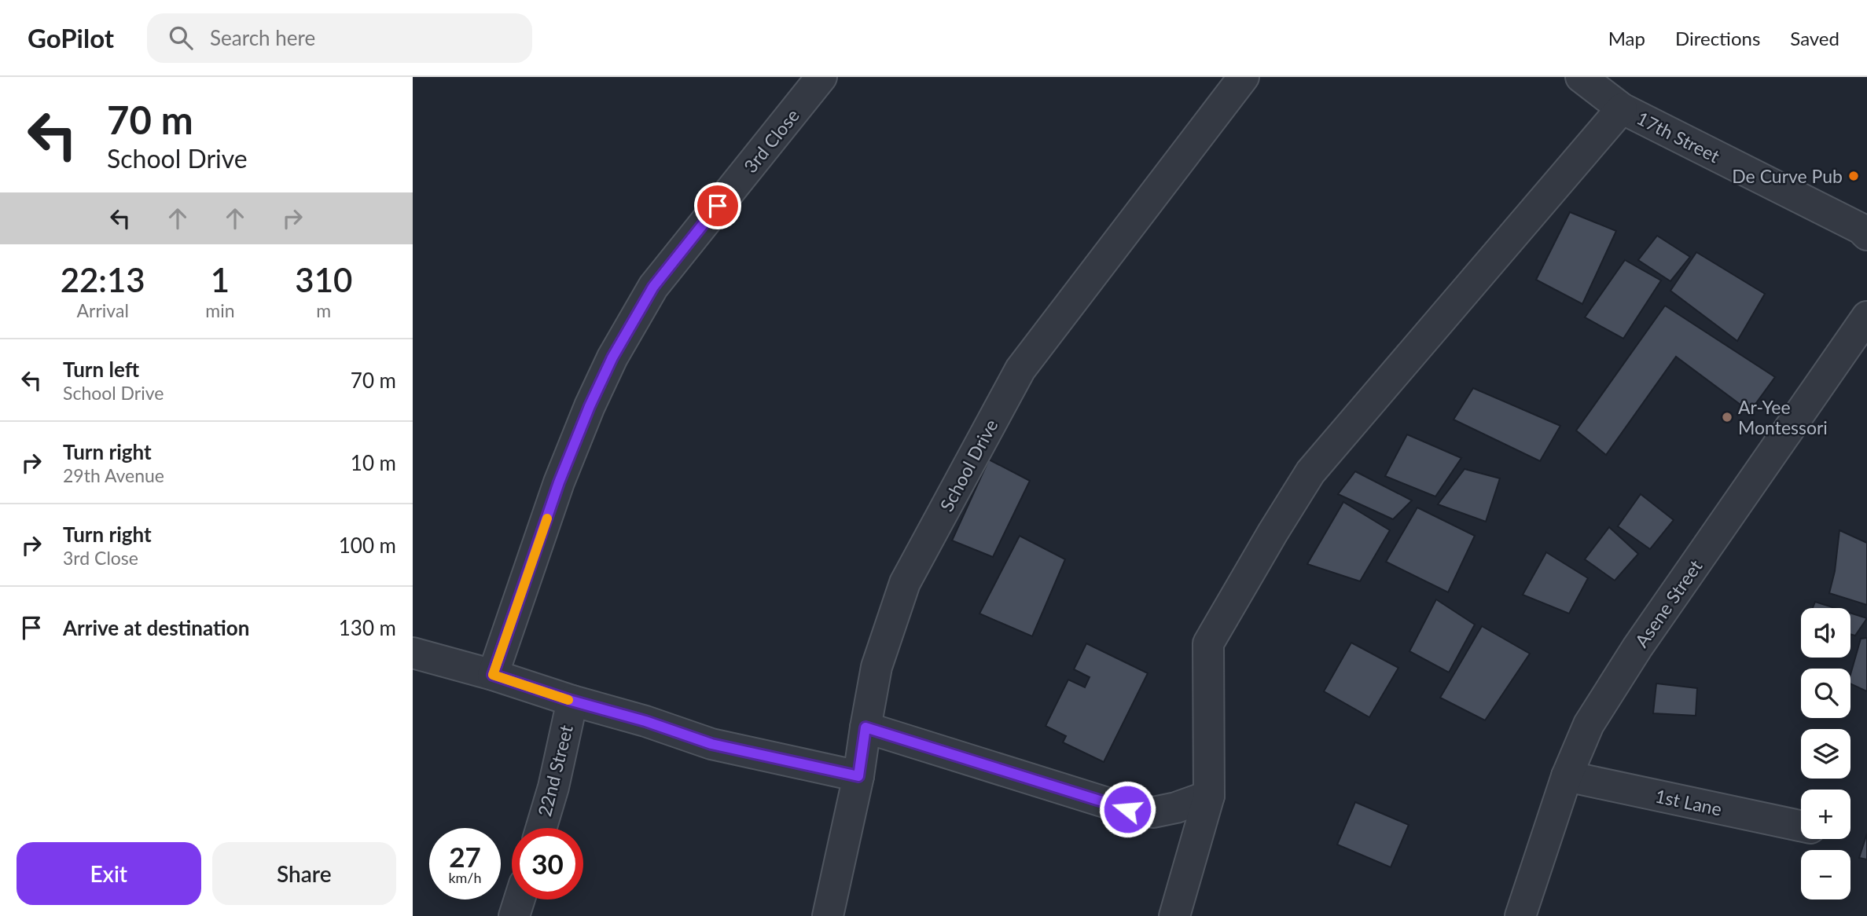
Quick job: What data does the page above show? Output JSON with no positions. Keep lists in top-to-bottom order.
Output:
{
  "streets": {
    "street": [
      "17th Street",
      "3rd Close",
      "School Drive",
      "Asene Street",
      "22nd Street",
      "1st Lane"
    ]
  },
  "crossings": [
    ["Asene Street", "1st Lane"]
  ],
  "places": ["De Curve Pub", "Ar-Yee Montessori"],
  "page": {
    "header": "GoPilot",
    "search": "Search here",
    "nav": ["Map", "Directions", "Saved"],
    "turn": ["70 m", "School Drive"],
    "eta": [
      "22:13",
      "Arrival",
      "1",
      "min",
      "310",
      "m"
    ],
    "list": [
      {
        "name": "Turn left",
        "note": "School Drive",
        "value": "70 m"
      },
      {
        "name": "Turn right",
        "note": "29th Avenue",
        "value": "10 m"
      },
      {
        "name": "Turn right",
        "note": "3rd Close",
        "value": "100 m"
      },
      {
        "name": "Arrive at destination",
        "value": "130 m"
      }
    ],
    "map_buttons": ["+", "−"],
    "speed": "27 km/h",
    "limit": "30",
    "buttons": ["Exit", "Share"]
  }
}
